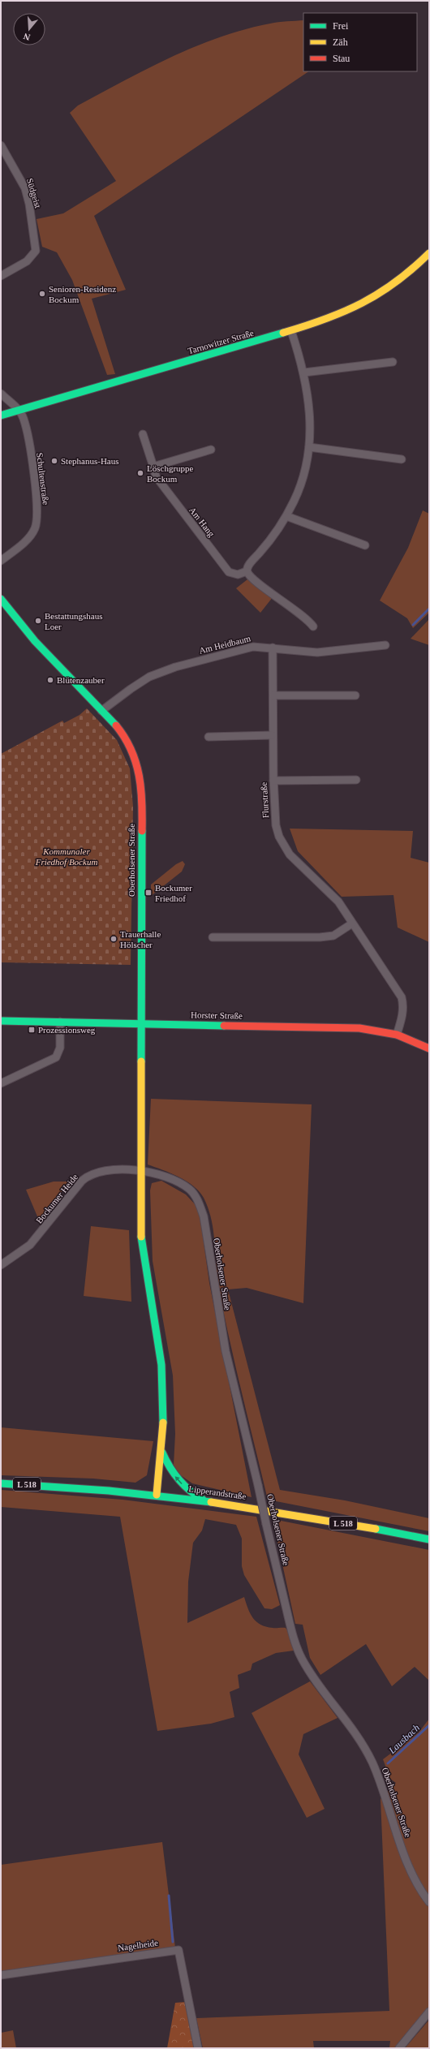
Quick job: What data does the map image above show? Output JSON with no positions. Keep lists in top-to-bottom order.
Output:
{
  "streets": {
    "main road": [
      "Tarnowitzer Straße",
      "Oberholsener Straße",
      "Horster Straße",
      "L 518",
      "Lipperandstraße"
    ],
    "street": [
      "Südgeist",
      "Schultenstraße",
      "Am Hang",
      "Am Heidbaum",
      "Flurstraße",
      "Bockumer Heide",
      "Nagelheide"
    ]
  },
  "crossings": [
    ["Tarnowitzer Straße", "Schultenstraße"],
    ["Am Heidbaum", "Flurstraße"],
    ["Am Heidbaum", "Oberholsener Straße"],
    ["Flurstraße", "Horster Straße"],
    ["Oberholsener Straße", "Horster Straße"],
    ["Oberholsener Straße", "Bockumer Heide"],
    ["Oberholsener Straße", "L 518"],
    ["Oberholsener Straße", "Lipperandstraße"],
    ["L 518", "Lipperandstraße"]
  ],
  "water": ["Lausbach"],
  "parks": ["Kommunaler Friedhof Bockum"],
  "places": {
    "other": [
      "Senioren-Residenz Bockum",
      "Stephanus-Haus",
      "Löschgruppe Bockum",
      "Bestattungshaus Loer",
      "Blütenzauber",
      "Trauerhalle Hölscher"
    ],
    "transit": ["Bockumer Friedhof", "Prozessionsweg"]
  },
  "legend": ["Frei", "Zäh", "Stau"],
  "north": "bottom"
}
